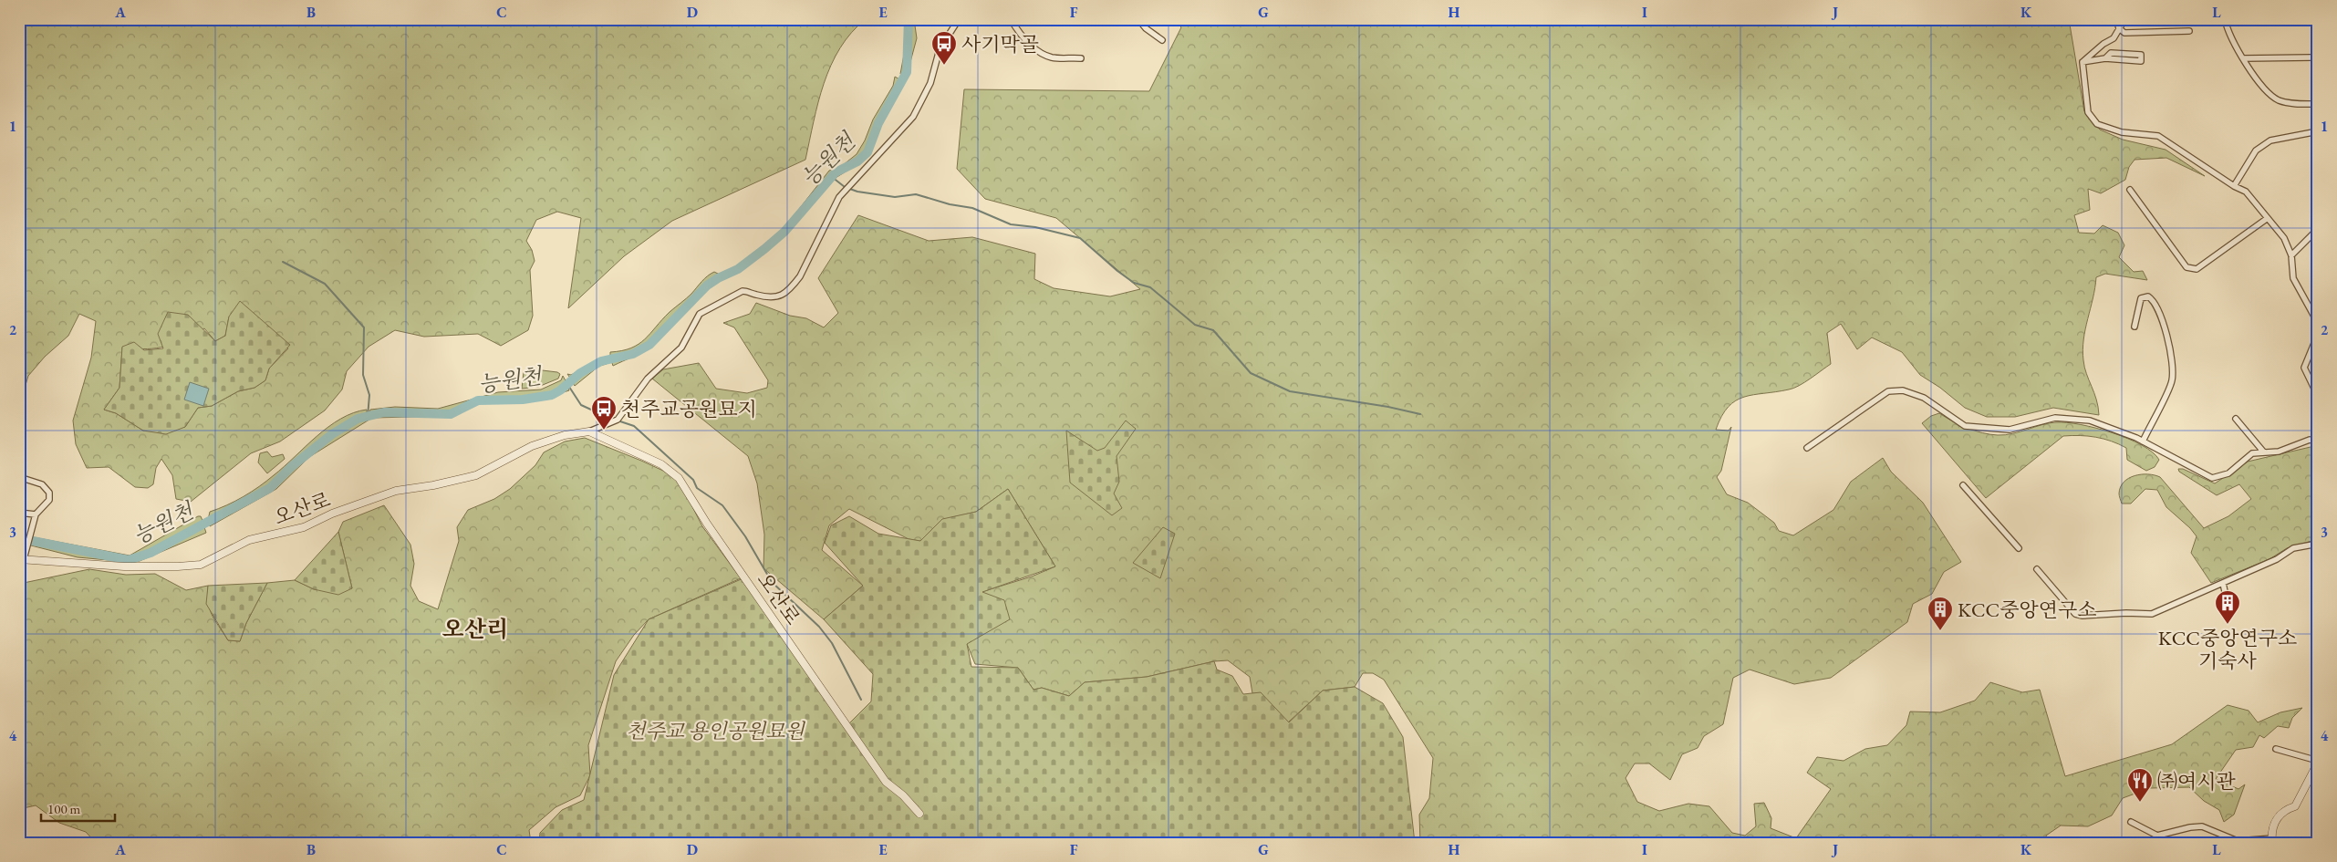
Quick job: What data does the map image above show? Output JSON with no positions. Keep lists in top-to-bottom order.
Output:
{
  "streets": {
    "street": ["오산로"]
  },
  "districts": ["오산리"],
  "water": ["능원천"],
  "parks": ["천주교 용인공원묘원"],
  "places": {
    "bus stop": ["사기막골", "천주교공원묘지"],
    "building": ["KCC중앙연구소 기숙사", "KCC중앙연구소"],
    "restaurant": ["㈜여시관"]
  },
  "scale_bar": "100 m",
  "grid": {
    "columns": [
      "A",
      "B",
      "C",
      "D",
      "E",
      "F",
      "G",
      "H",
      "I",
      "J",
      "K",
      "L"
    ],
    "rows": [
      "1",
      "2",
      "3",
      "4"
    ]
  }
}
